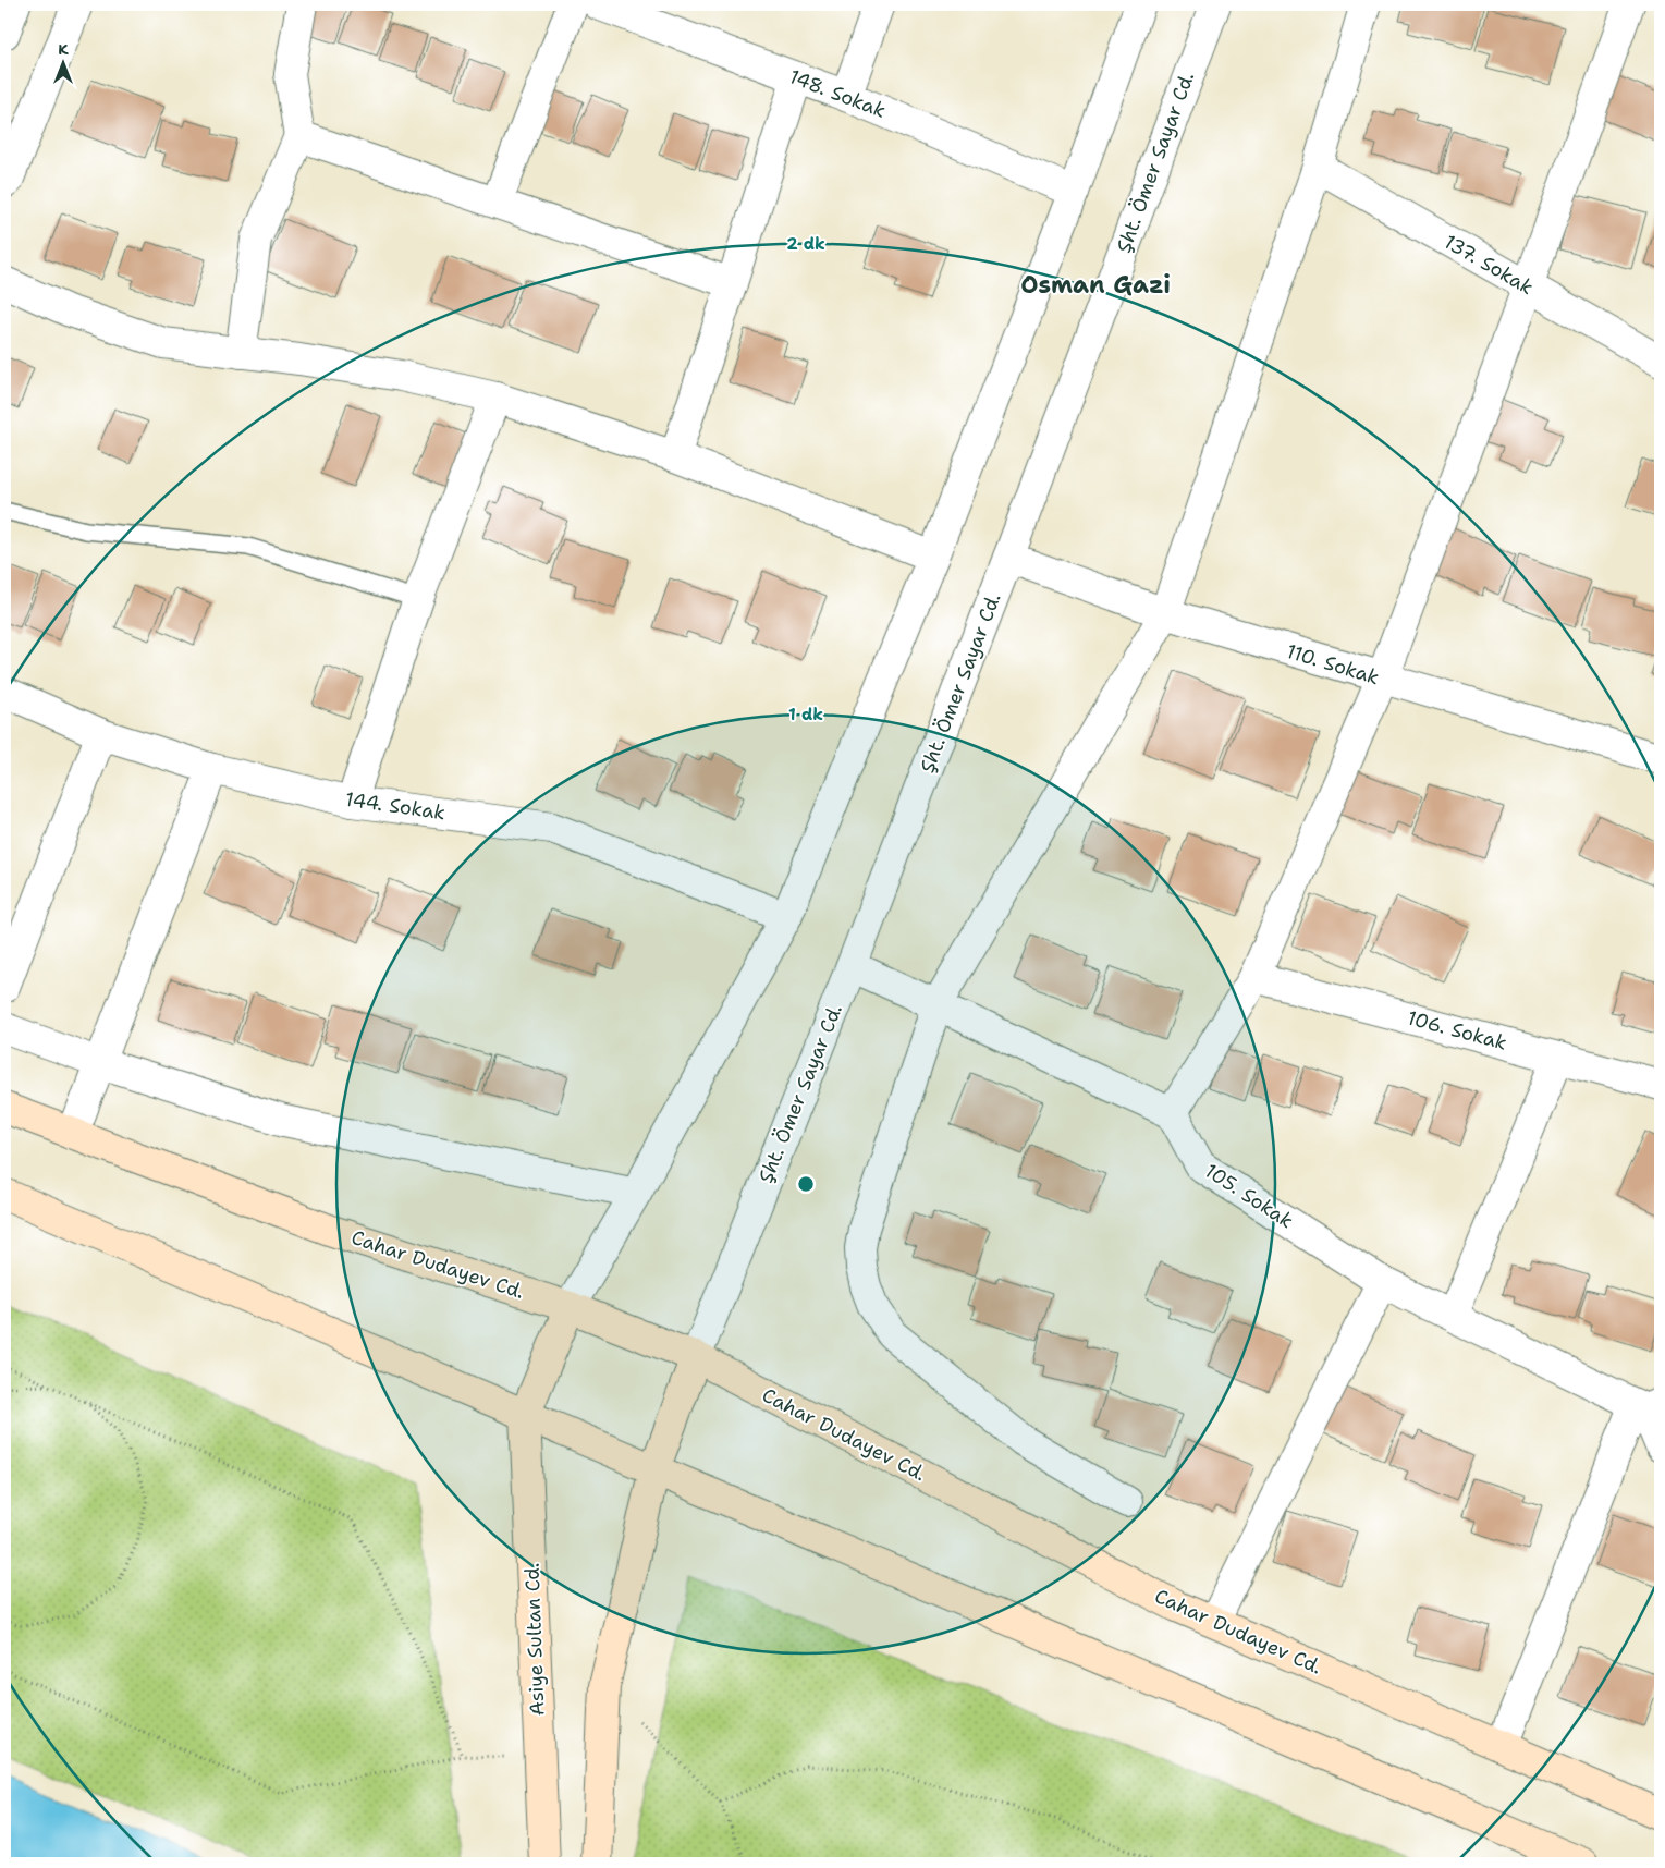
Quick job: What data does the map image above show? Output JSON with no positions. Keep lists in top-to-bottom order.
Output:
{
  "streets": {
    "main road": ["Cahar Dudayev Cd.", "Asiye Sultan Cd."],
    "street": [
      "148. Sokak",
      "Şht. Ömer Sayar Cd.",
      "137. Sokak",
      "110. Sokak",
      "144. Sokak",
      "106. Sokak",
      "105. Sokak"
    ]
  },
  "crossings": [
    ["Şht. Ömer Sayar Cd.", "110. Sokak"],
    ["Şht. Ömer Sayar Cd.", "Cahar Dudayev Cd."]
  ],
  "districts": ["Osman Gazi"],
  "north": "top",
  "rings": ["2 dk", "1 dk"]
}
